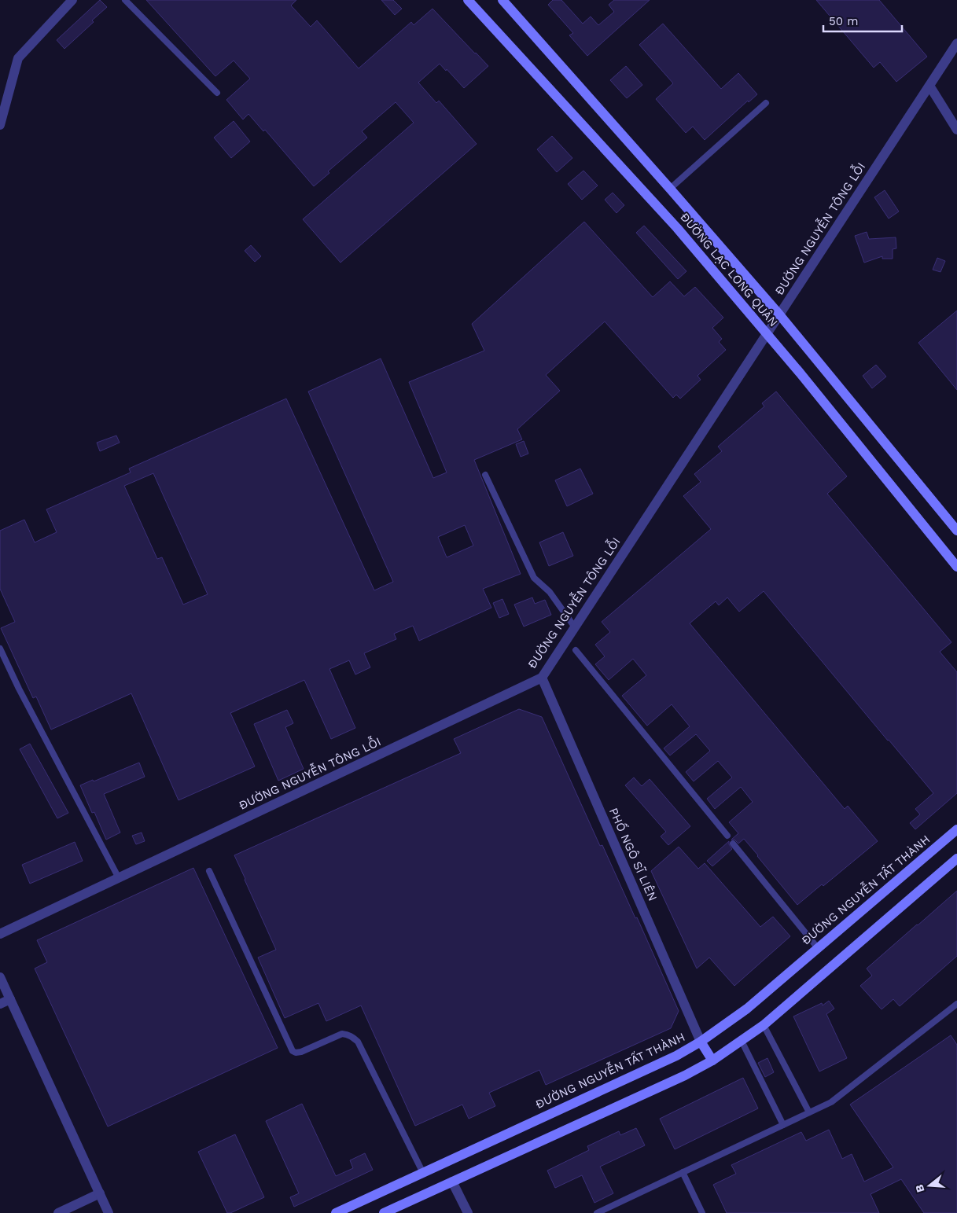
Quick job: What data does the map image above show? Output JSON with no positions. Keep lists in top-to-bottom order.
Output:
{
  "streets": {
    "main road": ["ĐƯỜNG LẠC LONG QUÂN", "ĐƯỜNG NGUYỄN TẤT THÀNH"],
    "street": ["ĐƯỜNG NGUYỄN TÔNG LỖI", "PHỐ NGÔ SĨ LIÊN"]
  },
  "crossings": [
    ["ĐƯỜNG NGUYỄN TÔNG LỖI", "ĐƯỜNG LẠC LONG QUÂN"],
    ["ĐƯỜNG NGUYỄN TÔNG LỖI", "PHỐ NGÔ SĨ LIÊN"],
    ["PHỐ NGÔ SĨ LIÊN", "ĐƯỜNG NGUYỄN TẤT THÀNH"]
  ],
  "scale_bar": "50 m",
  "north": "left"
}
